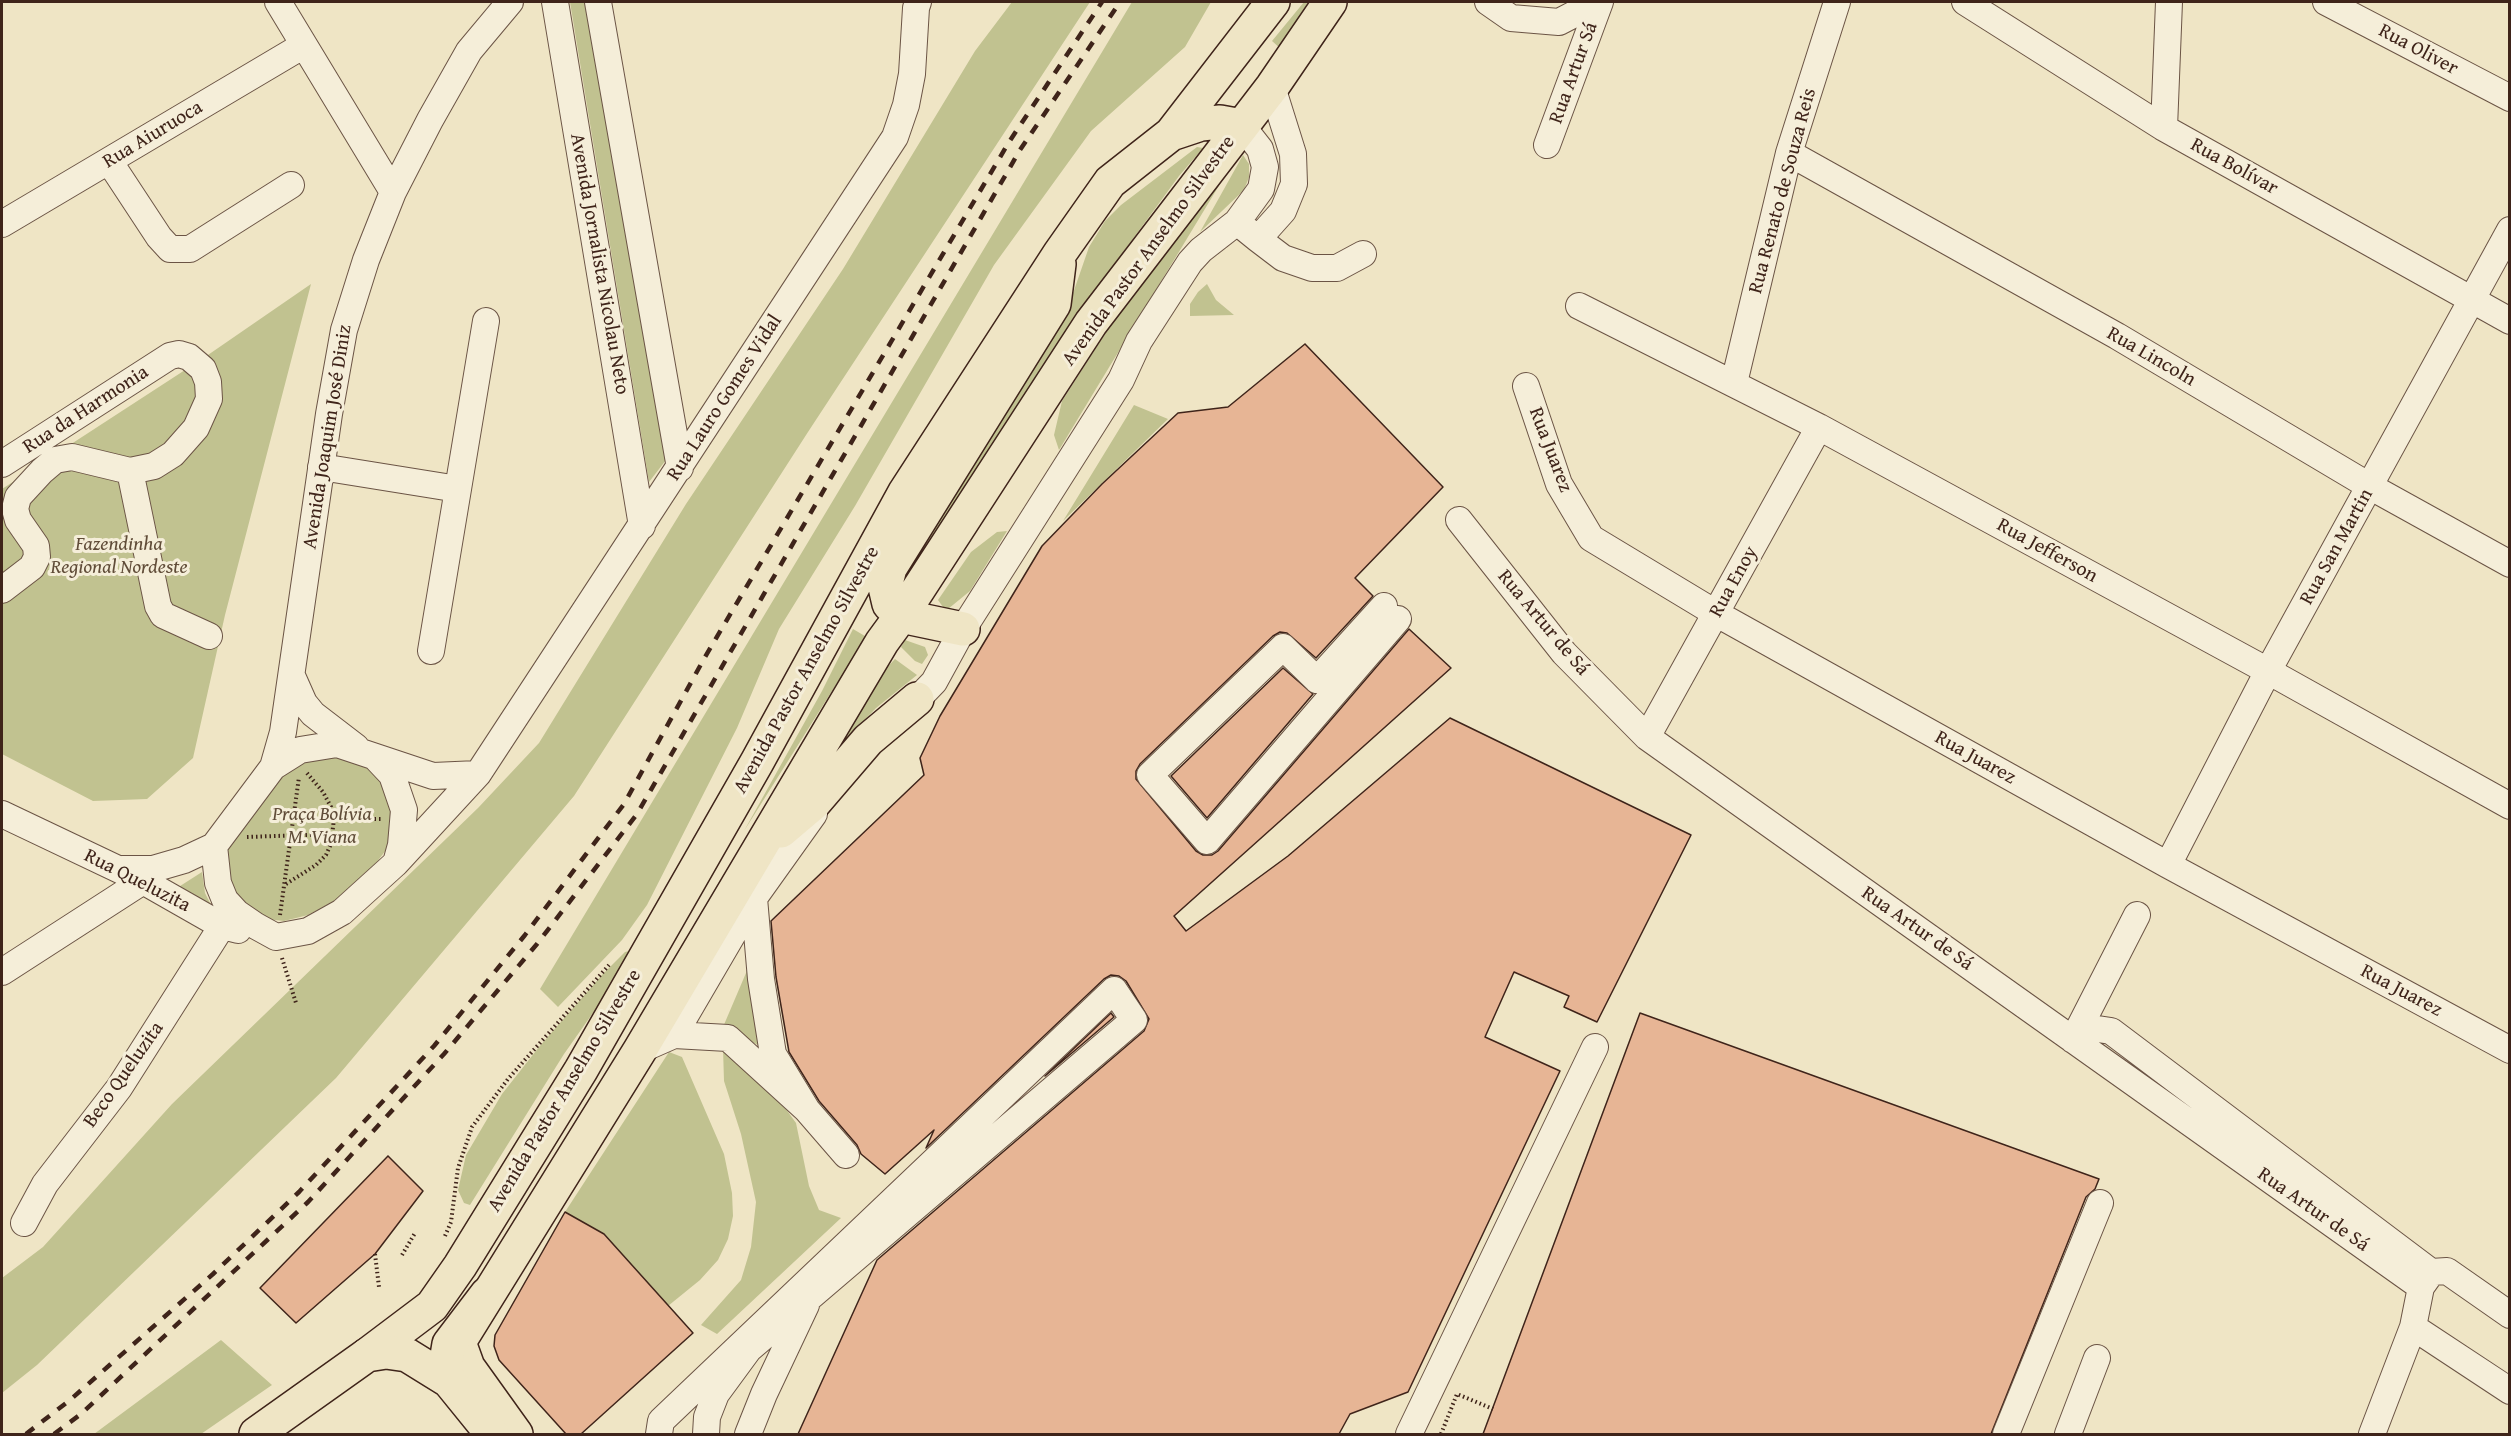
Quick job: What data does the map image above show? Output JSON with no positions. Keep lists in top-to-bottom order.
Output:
{
  "streets": {
    "main road": ["Avenida Pastor Anselmo Silvestre"],
    "street": [
      "Rua Oliver",
      "Rua Artur Sá",
      "Rua Aiuruoca",
      "Rua Bolívar",
      "Rua Renato de Souza Reis",
      "Avenida Jornalista Nicolau Neto",
      "Rua Lincoln",
      "Rua Lauro Gomes Vidal",
      "Rua da Harmonia",
      "Avenida Joaquim José Diniz",
      "Rua Juarez",
      "Rua San Martin",
      "Rua Jefferson",
      "Rua Enoy",
      "Rua Artur de Sá",
      "Rua Queluzita",
      "Beco Queluzita"
    ]
  },
  "crossings": [
    ["Rua Bolívar", "Rua San Martin"],
    ["Rua Renato de Souza Reis", "Rua Lincoln"],
    ["Rua Renato de Souza Reis", "Rua Jefferson"],
    ["Avenida Jornalista Nicolau Neto", "Rua Lauro Gomes Vidal"],
    ["Rua Lincoln", "Rua San Martin"],
    ["Rua Lauro Gomes Vidal", "Rua Queluzita"],
    ["Rua Juarez", "Rua San Martin"],
    ["Rua Juarez", "Rua Enoy"],
    ["Rua San Martin", "Rua Jefferson"],
    ["Rua Jefferson", "Rua Enoy"],
    ["Rua Enoy", "Rua Artur de Sá"],
    ["Rua Queluzita", "Beco Queluzita"]
  ],
  "parks": ["Fazendinha Regional Nordeste", "Praça Bolívia M. Viana"]
}
